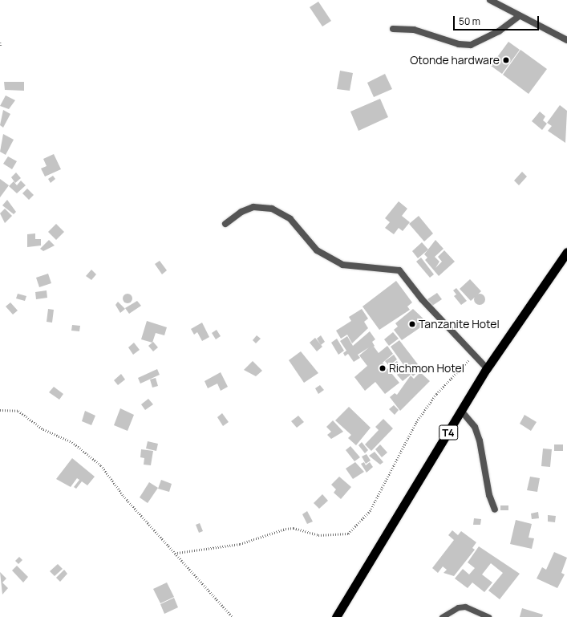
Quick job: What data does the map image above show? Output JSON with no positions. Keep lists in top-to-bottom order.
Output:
{
  "streets": {
    "highway": ["T4"]
  },
  "places": ["Otonde hardware", "Tanzanite Hotel", "Richmon Hotel"],
  "scale_bar": "50 m"
}
